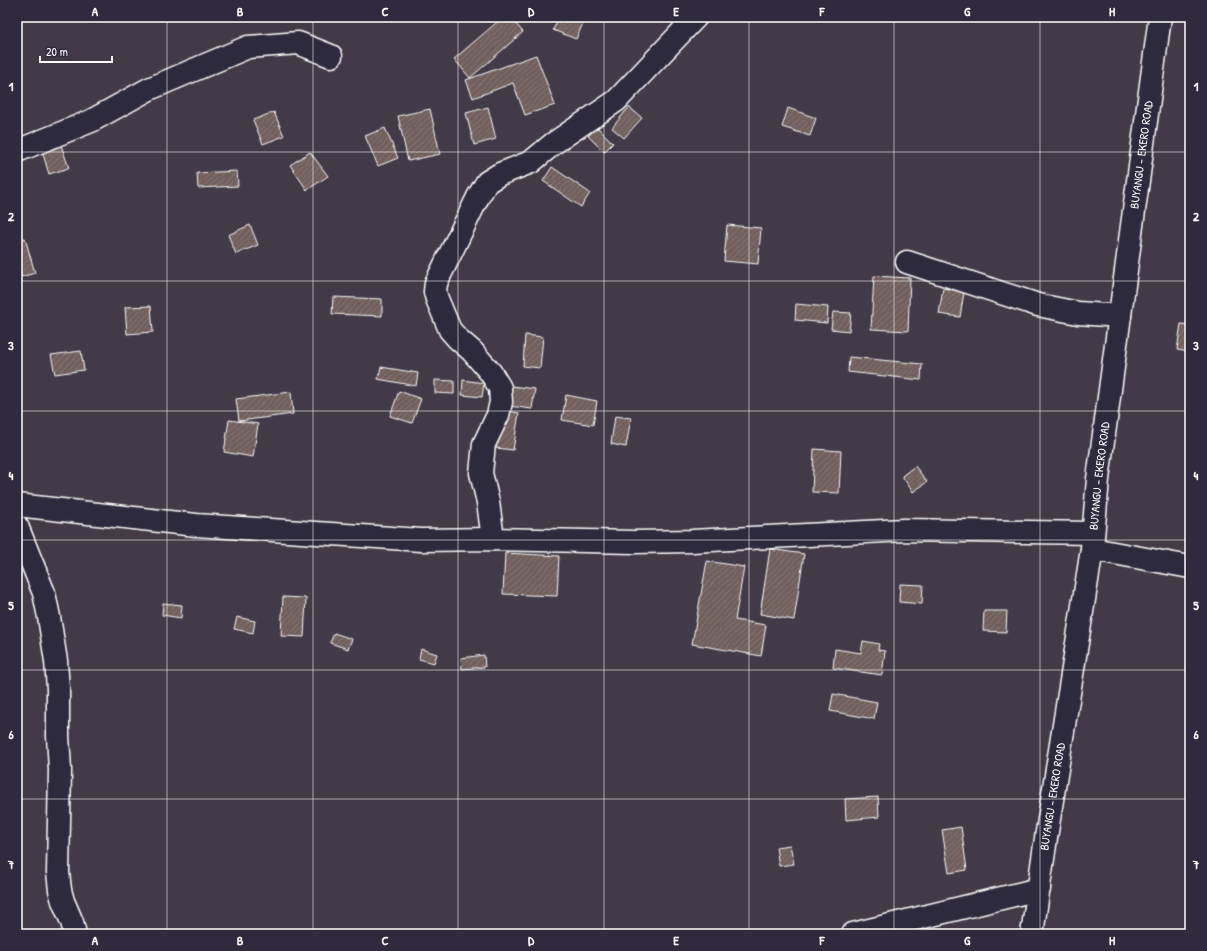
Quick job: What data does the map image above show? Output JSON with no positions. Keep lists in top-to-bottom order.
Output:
{
  "streets": {
    "street": ["BUYANGU - EKERO ROAD"]
  },
  "scale_bar": "20 m",
  "grid": {
    "columns": [
      "A",
      "B",
      "C",
      "D",
      "E",
      "F",
      "G",
      "H"
    ],
    "rows": [
      "1",
      "2",
      "3",
      "4",
      "5",
      "6",
      "7"
    ]
  }
}
